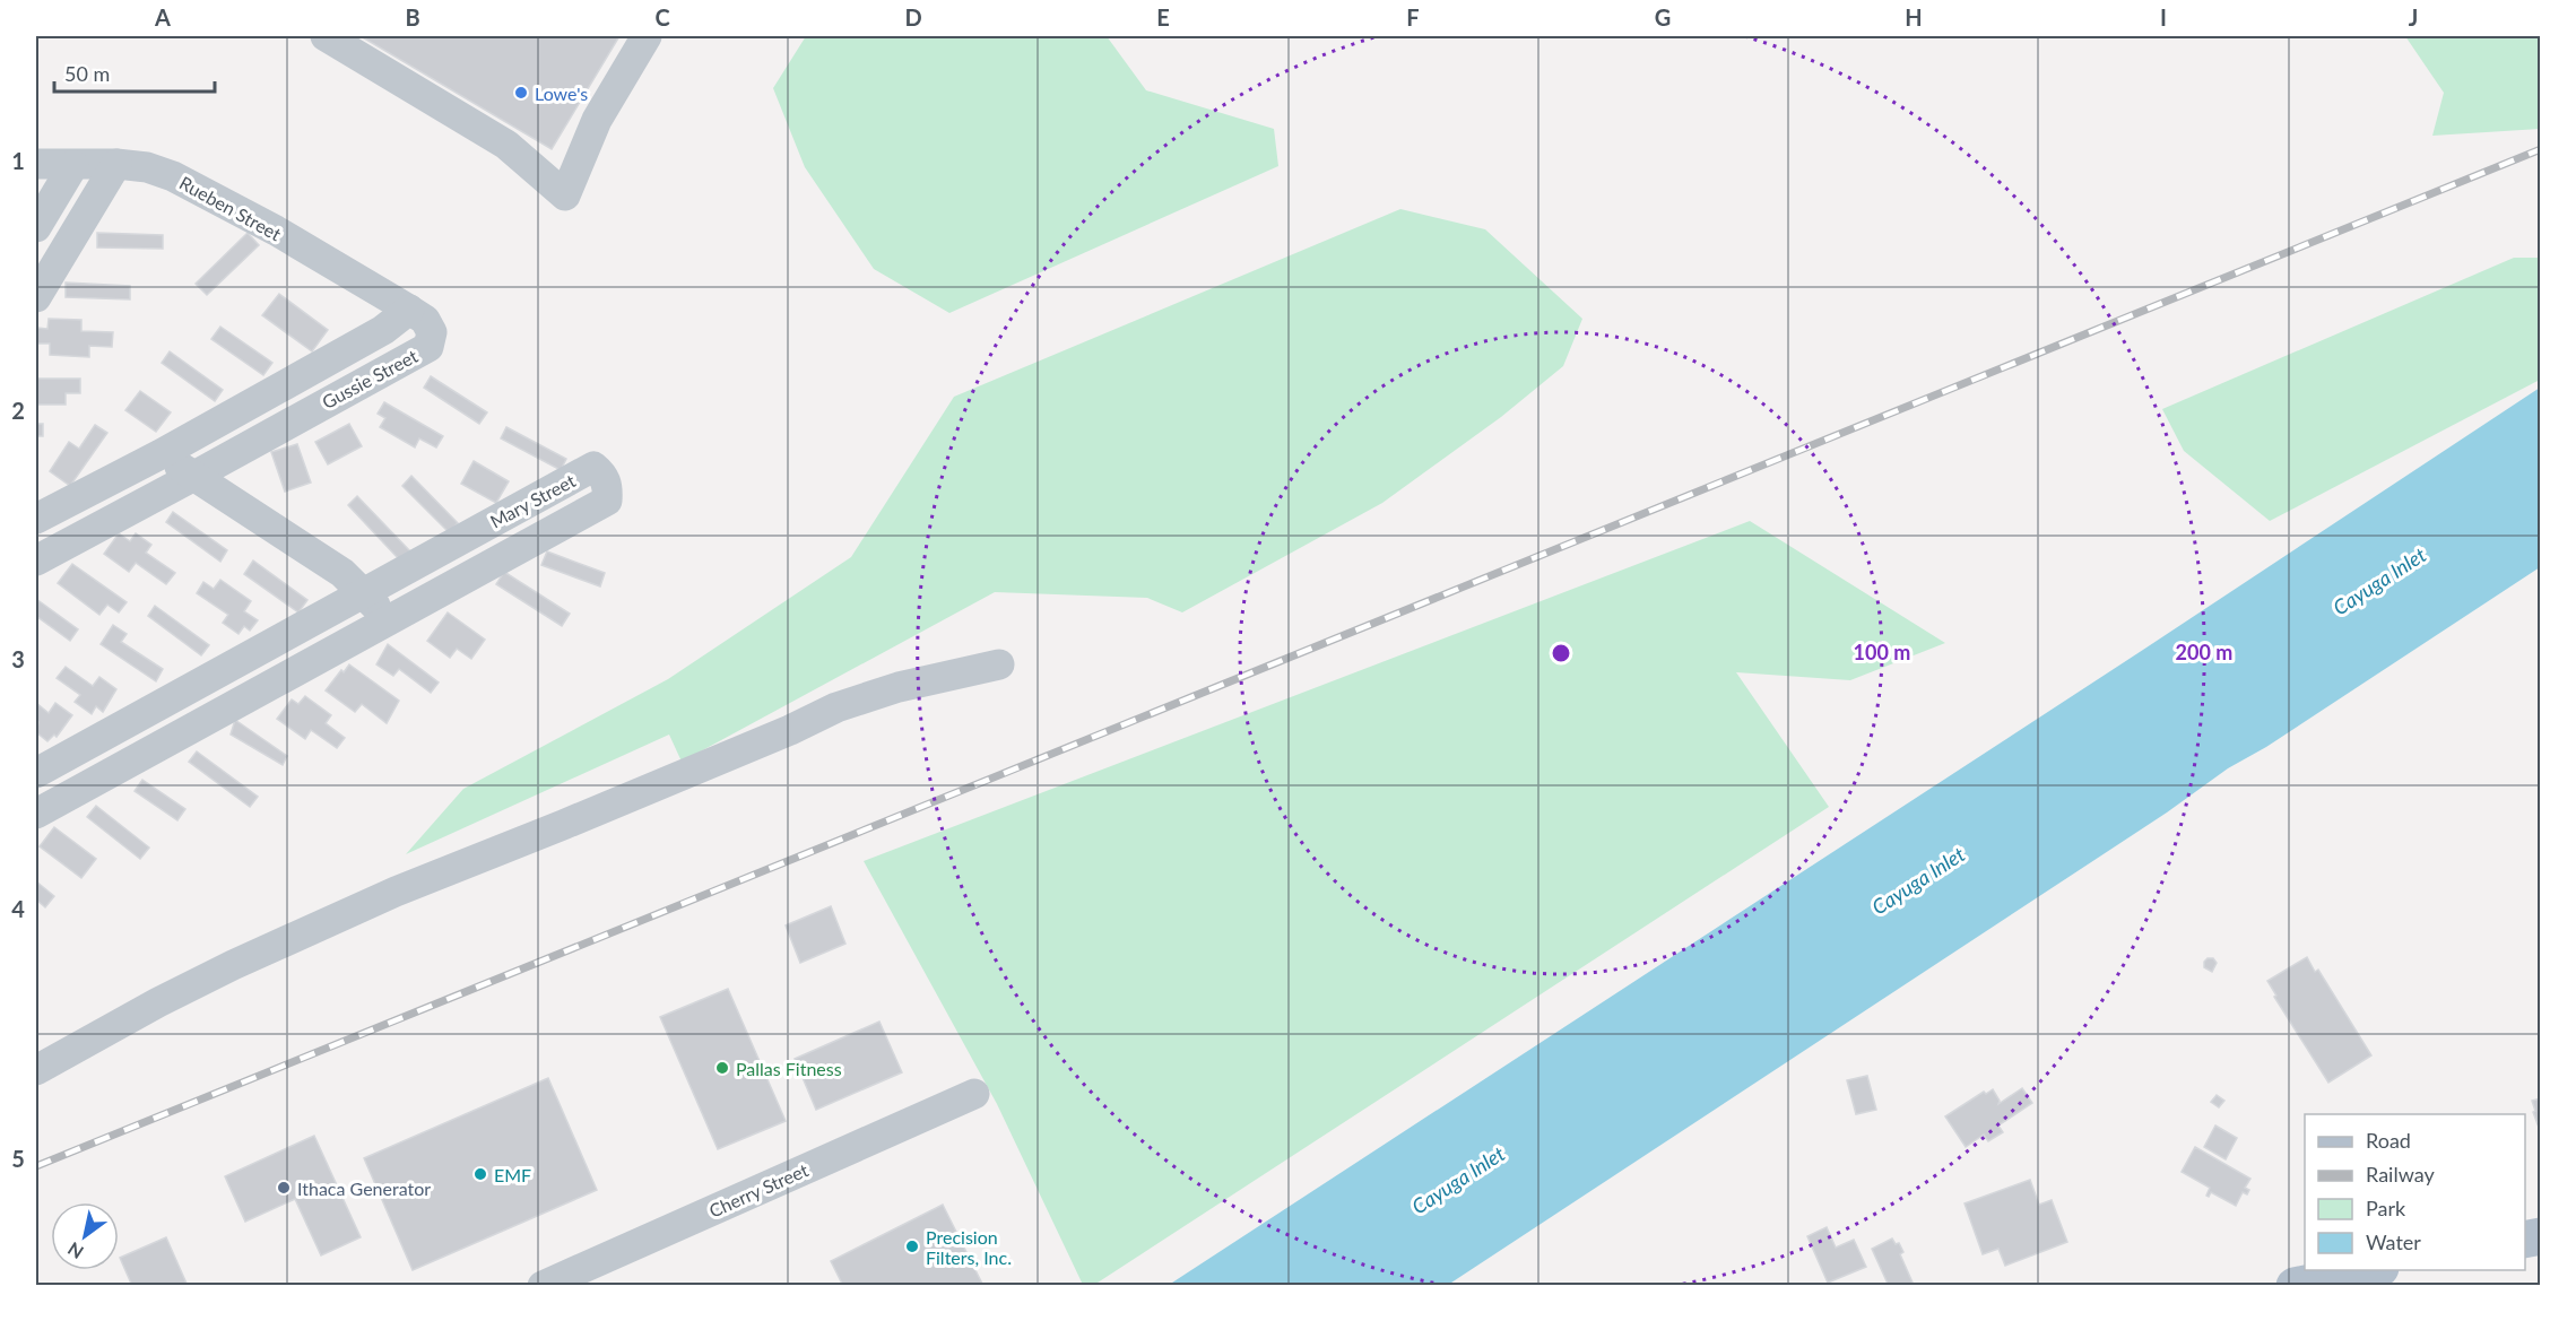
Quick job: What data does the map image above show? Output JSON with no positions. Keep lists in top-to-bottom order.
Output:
{
  "streets": {
    "street": [
      "Rueben Street",
      "Gussie Street",
      "Mary Street",
      "Cherry Street"
    ]
  },
  "crossings": [
    ["Rueben Street", "Gussie Street"]
  ],
  "water": ["Cayuga Inlet"],
  "places": [
    "Lowe's",
    "Pallas Fitness",
    "EMF",
    "Ithaca Generator",
    "Precision Filters, Inc."
  ],
  "legend": [
    "Road",
    "Railway",
    "Park",
    "Water"
  ],
  "scale_bar": "50 m",
  "north": "bottom left",
  "grid": {
    "columns": [
      "A",
      "B",
      "C",
      "D",
      "E",
      "F",
      "G",
      "H",
      "I",
      "J"
    ],
    "rows": [
      "1",
      "2",
      "3",
      "4",
      "5"
    ]
  },
  "rings": ["100 m", "200 m"]
}
